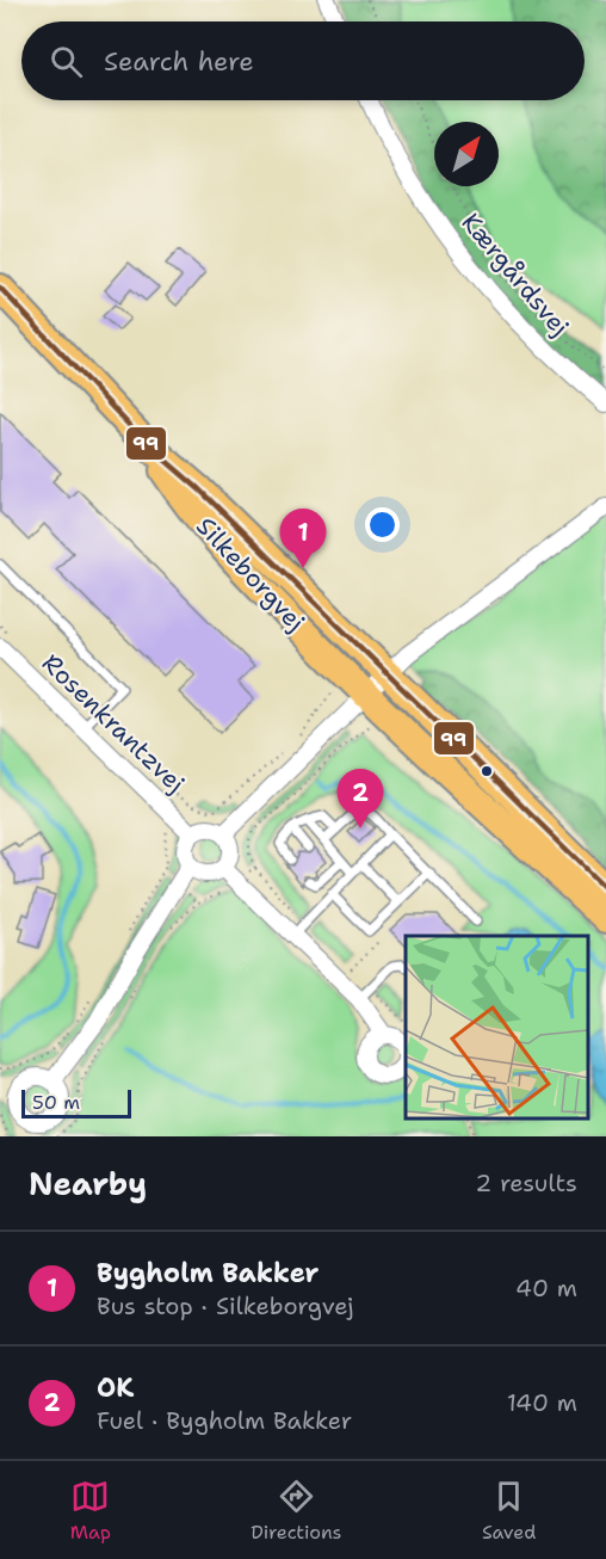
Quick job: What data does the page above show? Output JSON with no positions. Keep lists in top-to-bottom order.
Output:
{
  "streets": {
    "main road": ["Silkeborgvej"],
    "street": ["Kærgårdsvej", "Rosenkrantzvej"]
  },
  "lines": ["transit line 99"],
  "scale_bar": "50 m",
  "north": "top right",
  "page": {
    "search": "Search here",
    "pins": ["1", "2"],
    "scale": "50 m",
    "heading": ["Nearby", "2 results"],
    "list": [
      {
        "mark": "1",
        "name": "Bygholm Bakker",
        "note": "Bus stop · Silkeborgvej",
        "value": "40 m"
      },
      {
        "mark": "2",
        "name": "OK",
        "note": "Fuel · Bygholm Bakker",
        "value": "140 m"
      }
    ],
    "nav": ["Map", "Directions", "Saved"]
  }
}
